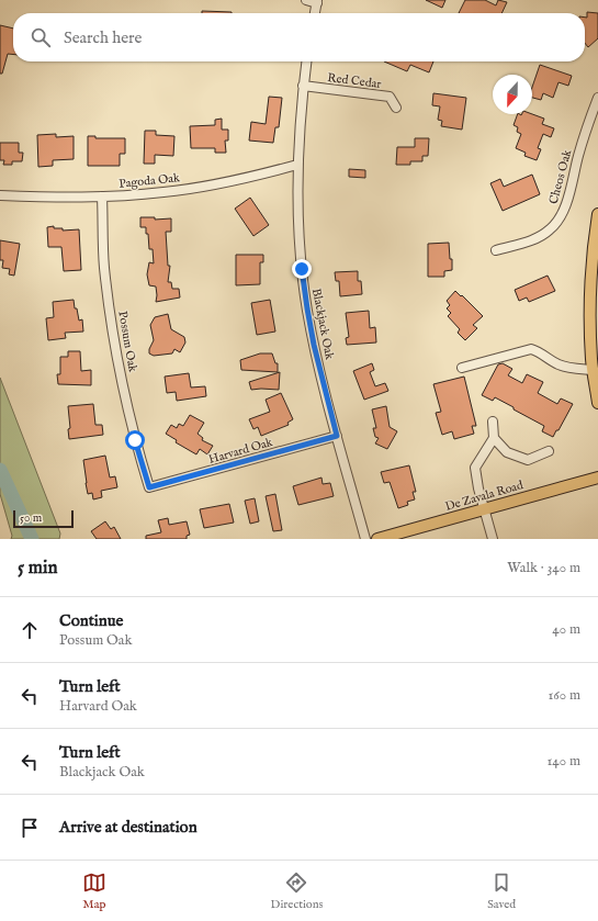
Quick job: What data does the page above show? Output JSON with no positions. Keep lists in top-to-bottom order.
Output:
{
  "streets": {
    "main road": ["De Zavala Road"],
    "street": [
      "Red Cedar",
      "Cheos Oak",
      "Pagoda Oak",
      "Blackjack Oak",
      "Possum Oak",
      "Harvard Oak"
    ]
  },
  "crossings": [
    ["Red Cedar", "Blackjack Oak"],
    ["Pagoda Oak", "Blackjack Oak"],
    ["Pagoda Oak", "Possum Oak"],
    ["Blackjack Oak", "Harvard Oak"],
    ["Possum Oak", "Harvard Oak"]
  ],
  "scale_bar": "50 m",
  "north": "bottom",
  "page": {
    "search": "Search here",
    "scale": "50 m",
    "heading": ["5 min", "Walk · 340 m"],
    "list": [
      ["Continue", "Possum Oak", "40 m"],
      ["Turn left", "Harvard Oak", "160 m"],
      ["Turn left", "Blackjack Oak", "140 m"],
      "Arrive at destination"
    ],
    "nav": ["Map", "Directions", "Saved"]
  }
}
